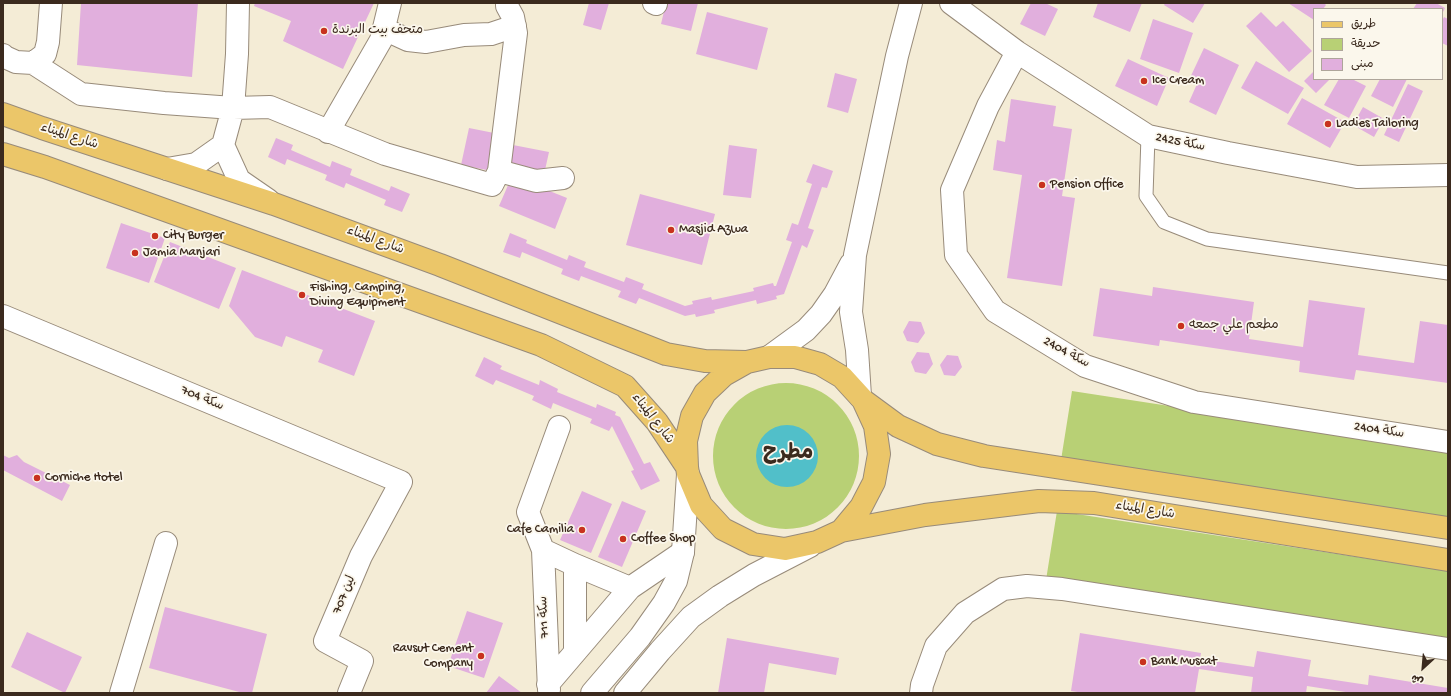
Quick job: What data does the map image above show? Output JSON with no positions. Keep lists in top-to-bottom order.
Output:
{
  "streets": {
    "main road": ["شارع الميناء"],
    "street": [
      "سكة 2425",
      "سكة 2404",
      "سكة 704",
      "لين 707",
      "711 سكة"
    ]
  },
  "crossings": [
    ["سكة 2425", "سكة 2404"],
    ["سكة 704", "لين 707"]
  ],
  "districts": ["مطرح"],
  "places": [
    "متحف بيت البرندة",
    "Ice Cream",
    "Ladies Tailoring",
    "Pension Office",
    "Masjid Azwa",
    "City Burger",
    "Jamia Manjari",
    "Fishing, Camping, Diving Equipment",
    "مطعم علي جمعه",
    "Corniche Hotel",
    "Cafe Camilia",
    "Coffee Shop",
    "Ravsut Cement Company",
    "Bank Muscat"
  ],
  "legend": ["طريق", "حديقة", "مبنى"],
  "north": "bottom left"
}
